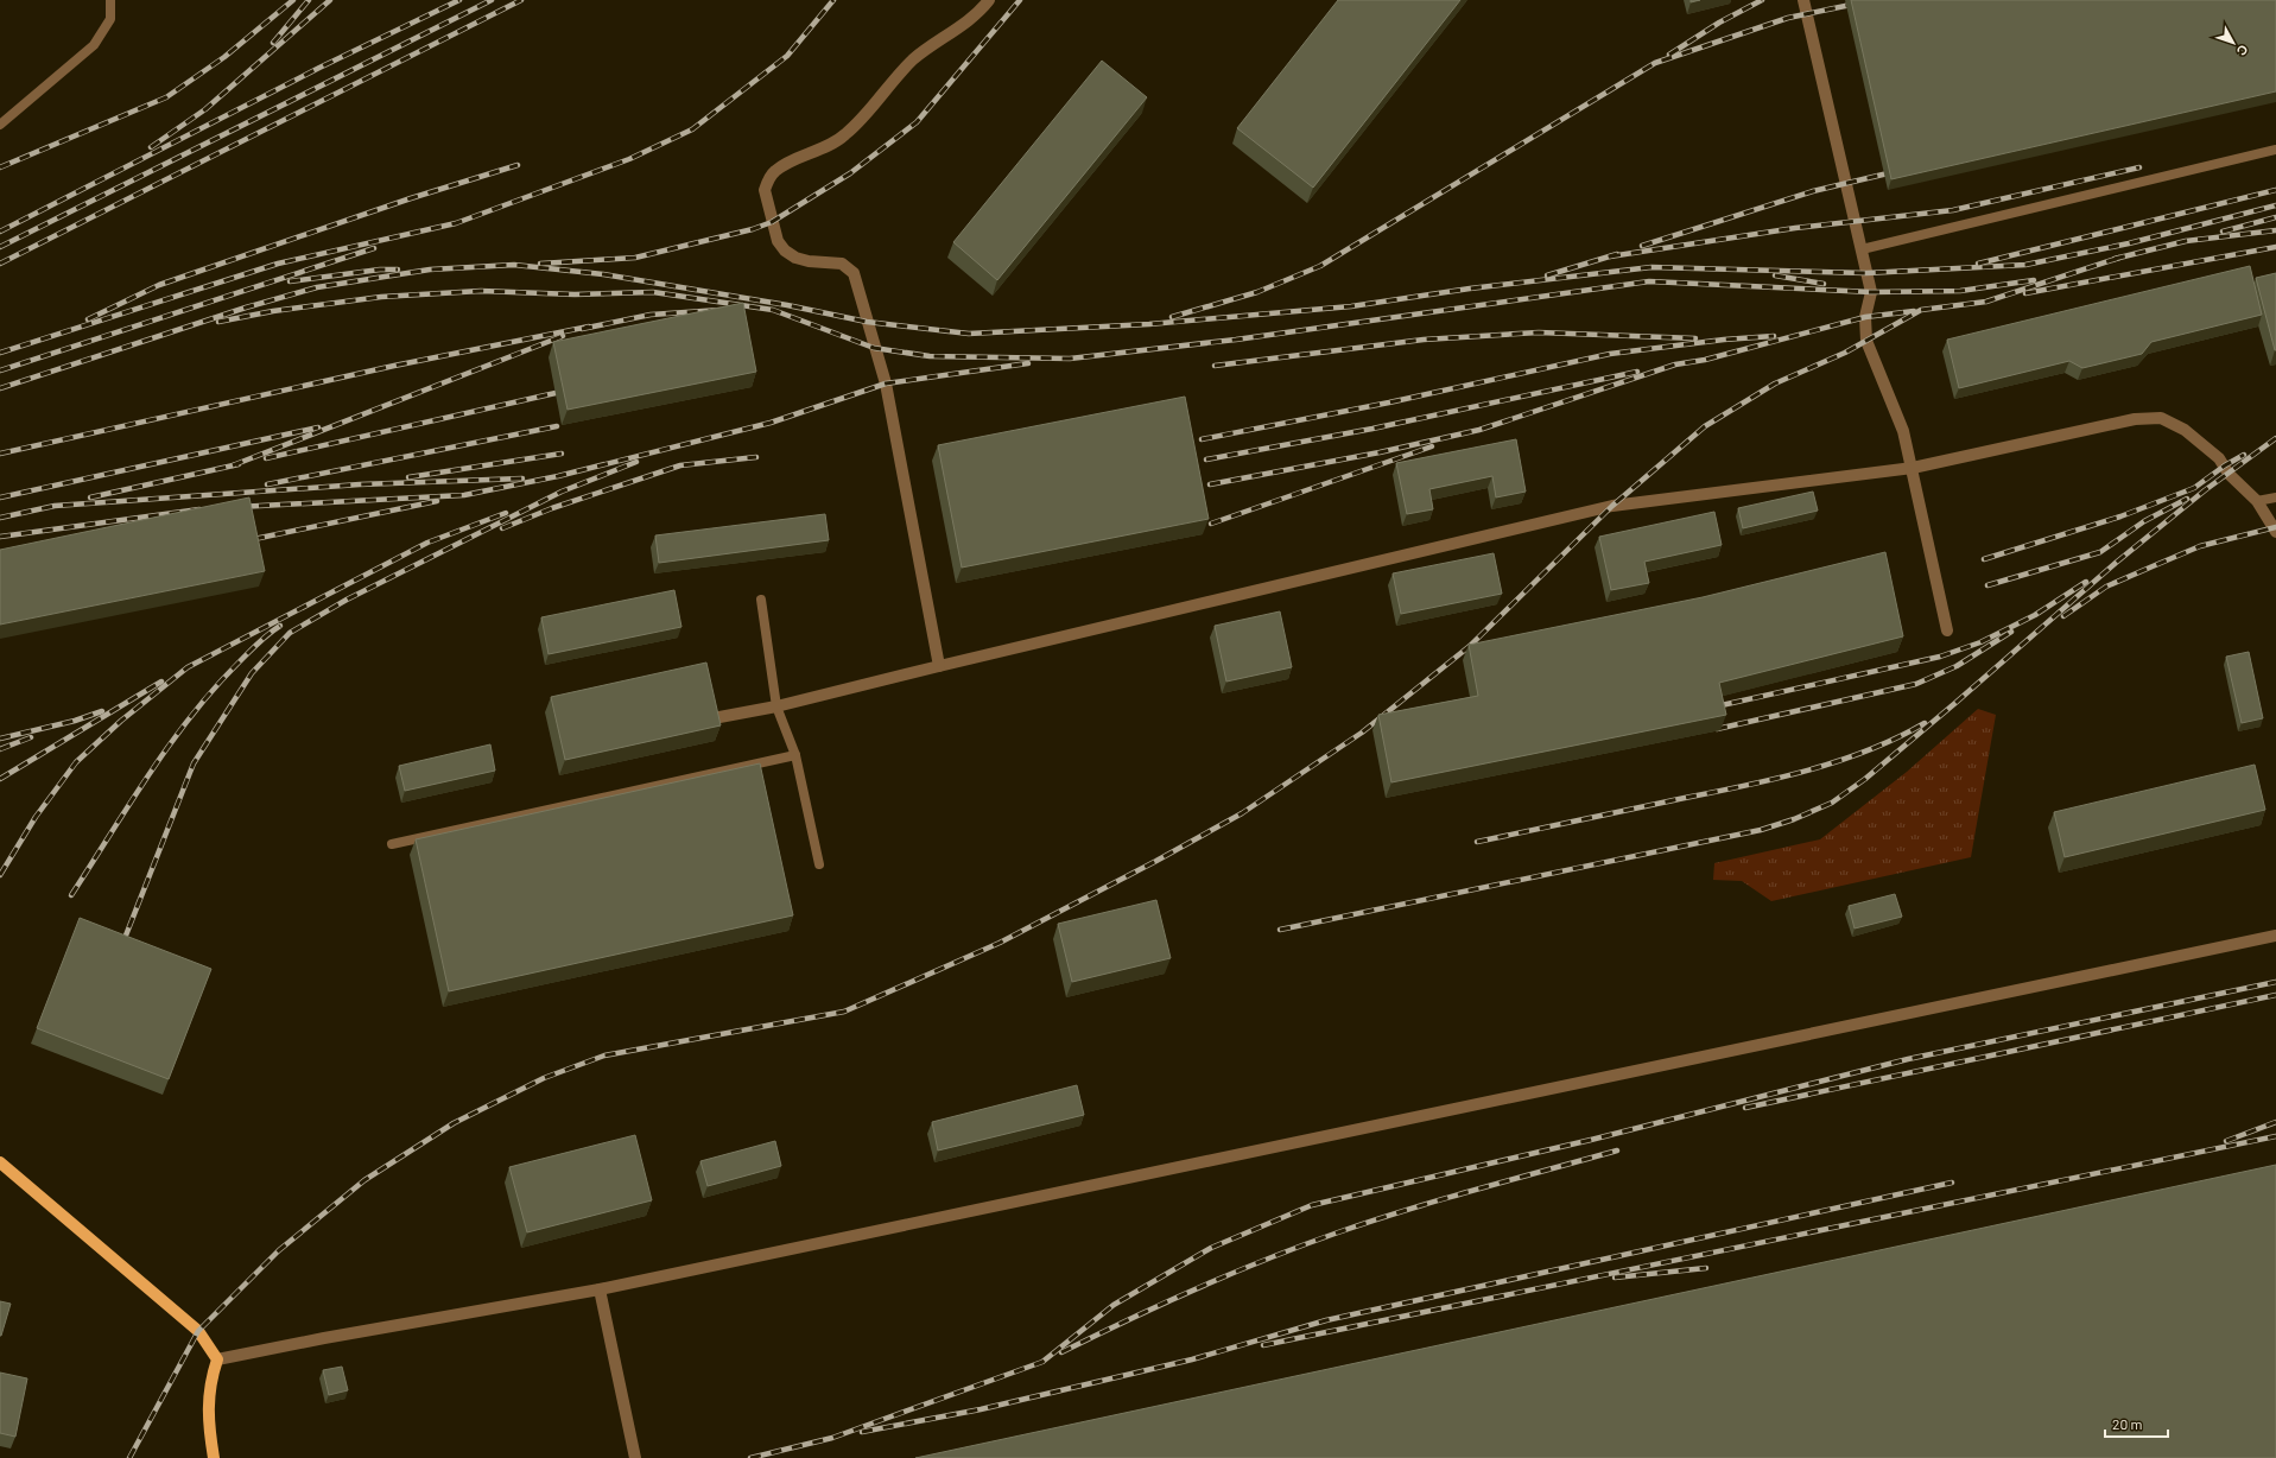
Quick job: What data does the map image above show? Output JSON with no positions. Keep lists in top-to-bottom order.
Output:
{
  "scale_bar": "20 m",
  "north": "bottom right"
}
